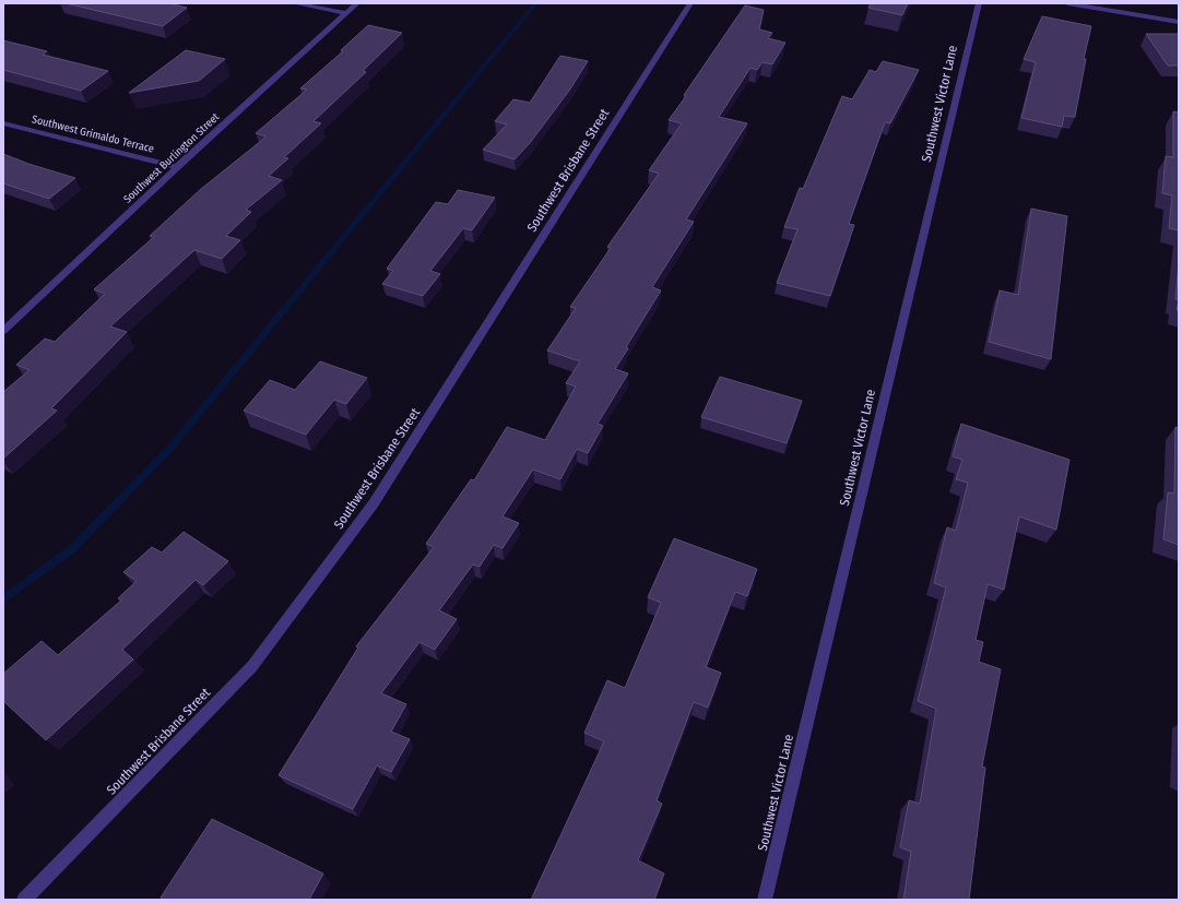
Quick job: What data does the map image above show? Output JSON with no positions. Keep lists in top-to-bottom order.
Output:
{
  "streets": {
    "street": [
      "Southwest Victor Lane",
      "Southwest Grimaldo Terrace",
      "Southwest Burlington Street",
      "Southwest Brisbane Street"
    ]
  },
  "crossings": [
    ["Southwest Grimaldo Terrace", "Southwest Burlington Street"]
  ]
}
